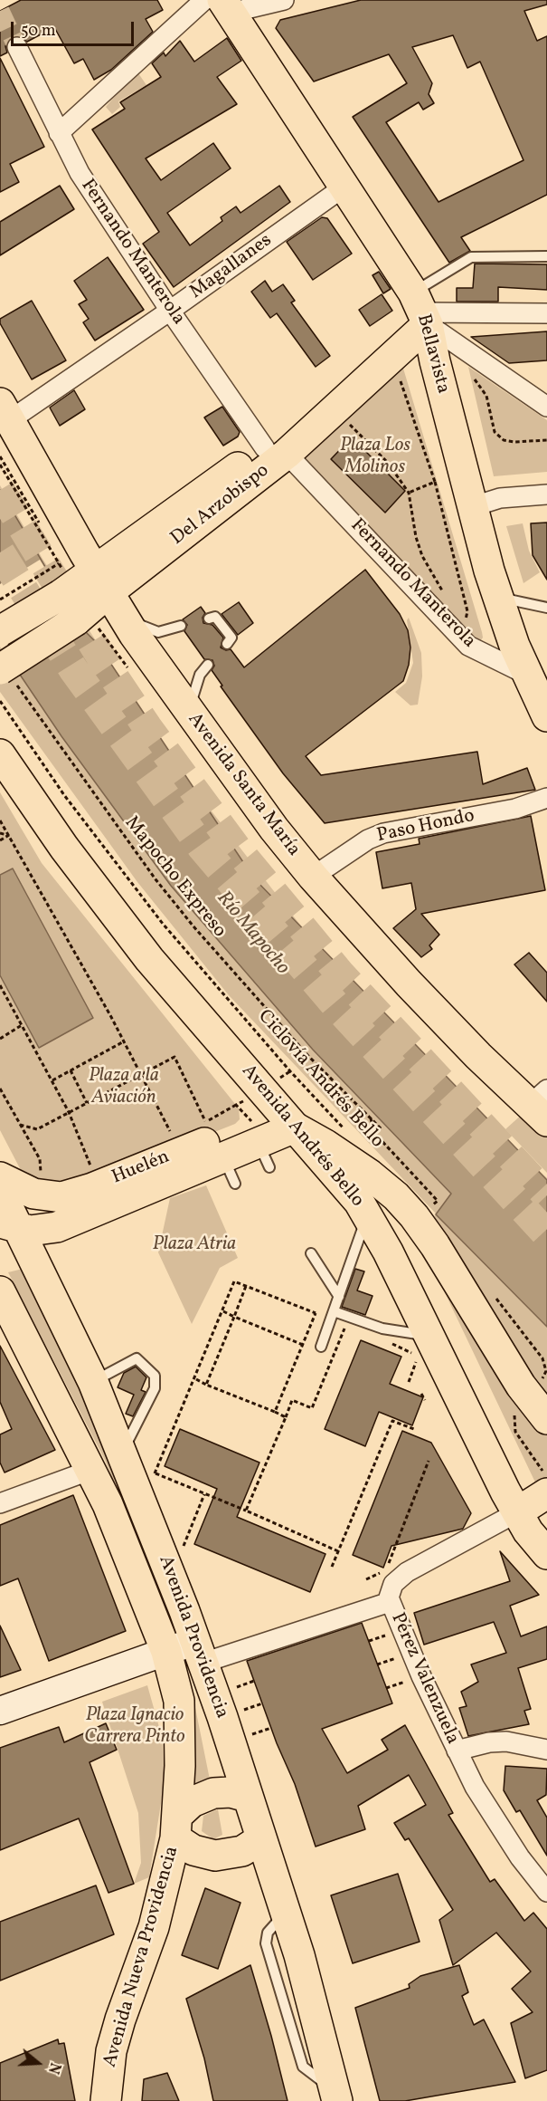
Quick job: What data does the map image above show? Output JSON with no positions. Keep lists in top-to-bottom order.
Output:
{
  "streets": {
    "main road": [
      "Bellavista",
      "Del Arzobispo",
      "Avenida Santa María",
      "Avenida Andrés Bello",
      "Huelén",
      "Avenida Providencia",
      "Avenida Nueva Providencia"
    ],
    "street": [
      "Fernando Manterola",
      "Magallanes",
      "Paso Hondo",
      "Pérez Valenzuela"
    ],
    "path": ["Mapocho Expreso", "Ciclovía Andrés Bello"]
  },
  "crossings": [
    ["Fernando Manterola", "Magallanes"],
    ["Fernando Manterola", "Bellavista"],
    ["Fernando Manterola", "Del Arzobispo"],
    ["Magallanes", "Bellavista"],
    ["Magallanes", "Avenida Santa María"],
    ["Bellavista", "Del Arzobispo"],
    ["Del Arzobispo", "Avenida Santa María"],
    ["Del Arzobispo", "Mapocho Expreso"],
    ["Avenida Santa María", "Paso Hondo"],
    ["Avenida Andrés Bello", "Huelén"],
    ["Avenida Andrés Bello", "Pérez Valenzuela"],
    ["Huelén", "Avenida Providencia"],
    ["Avenida Providencia", "Avenida Nueva Providencia"]
  ],
  "water": ["Río Mapocho"],
  "parks": [
    "Plaza Los Molinos",
    "Plaza a la Aviación",
    "Plaza Atria",
    "Plaza Ignacio Carrera Pinto"
  ],
  "scale_bar": "50 m",
  "north": "right"
}
